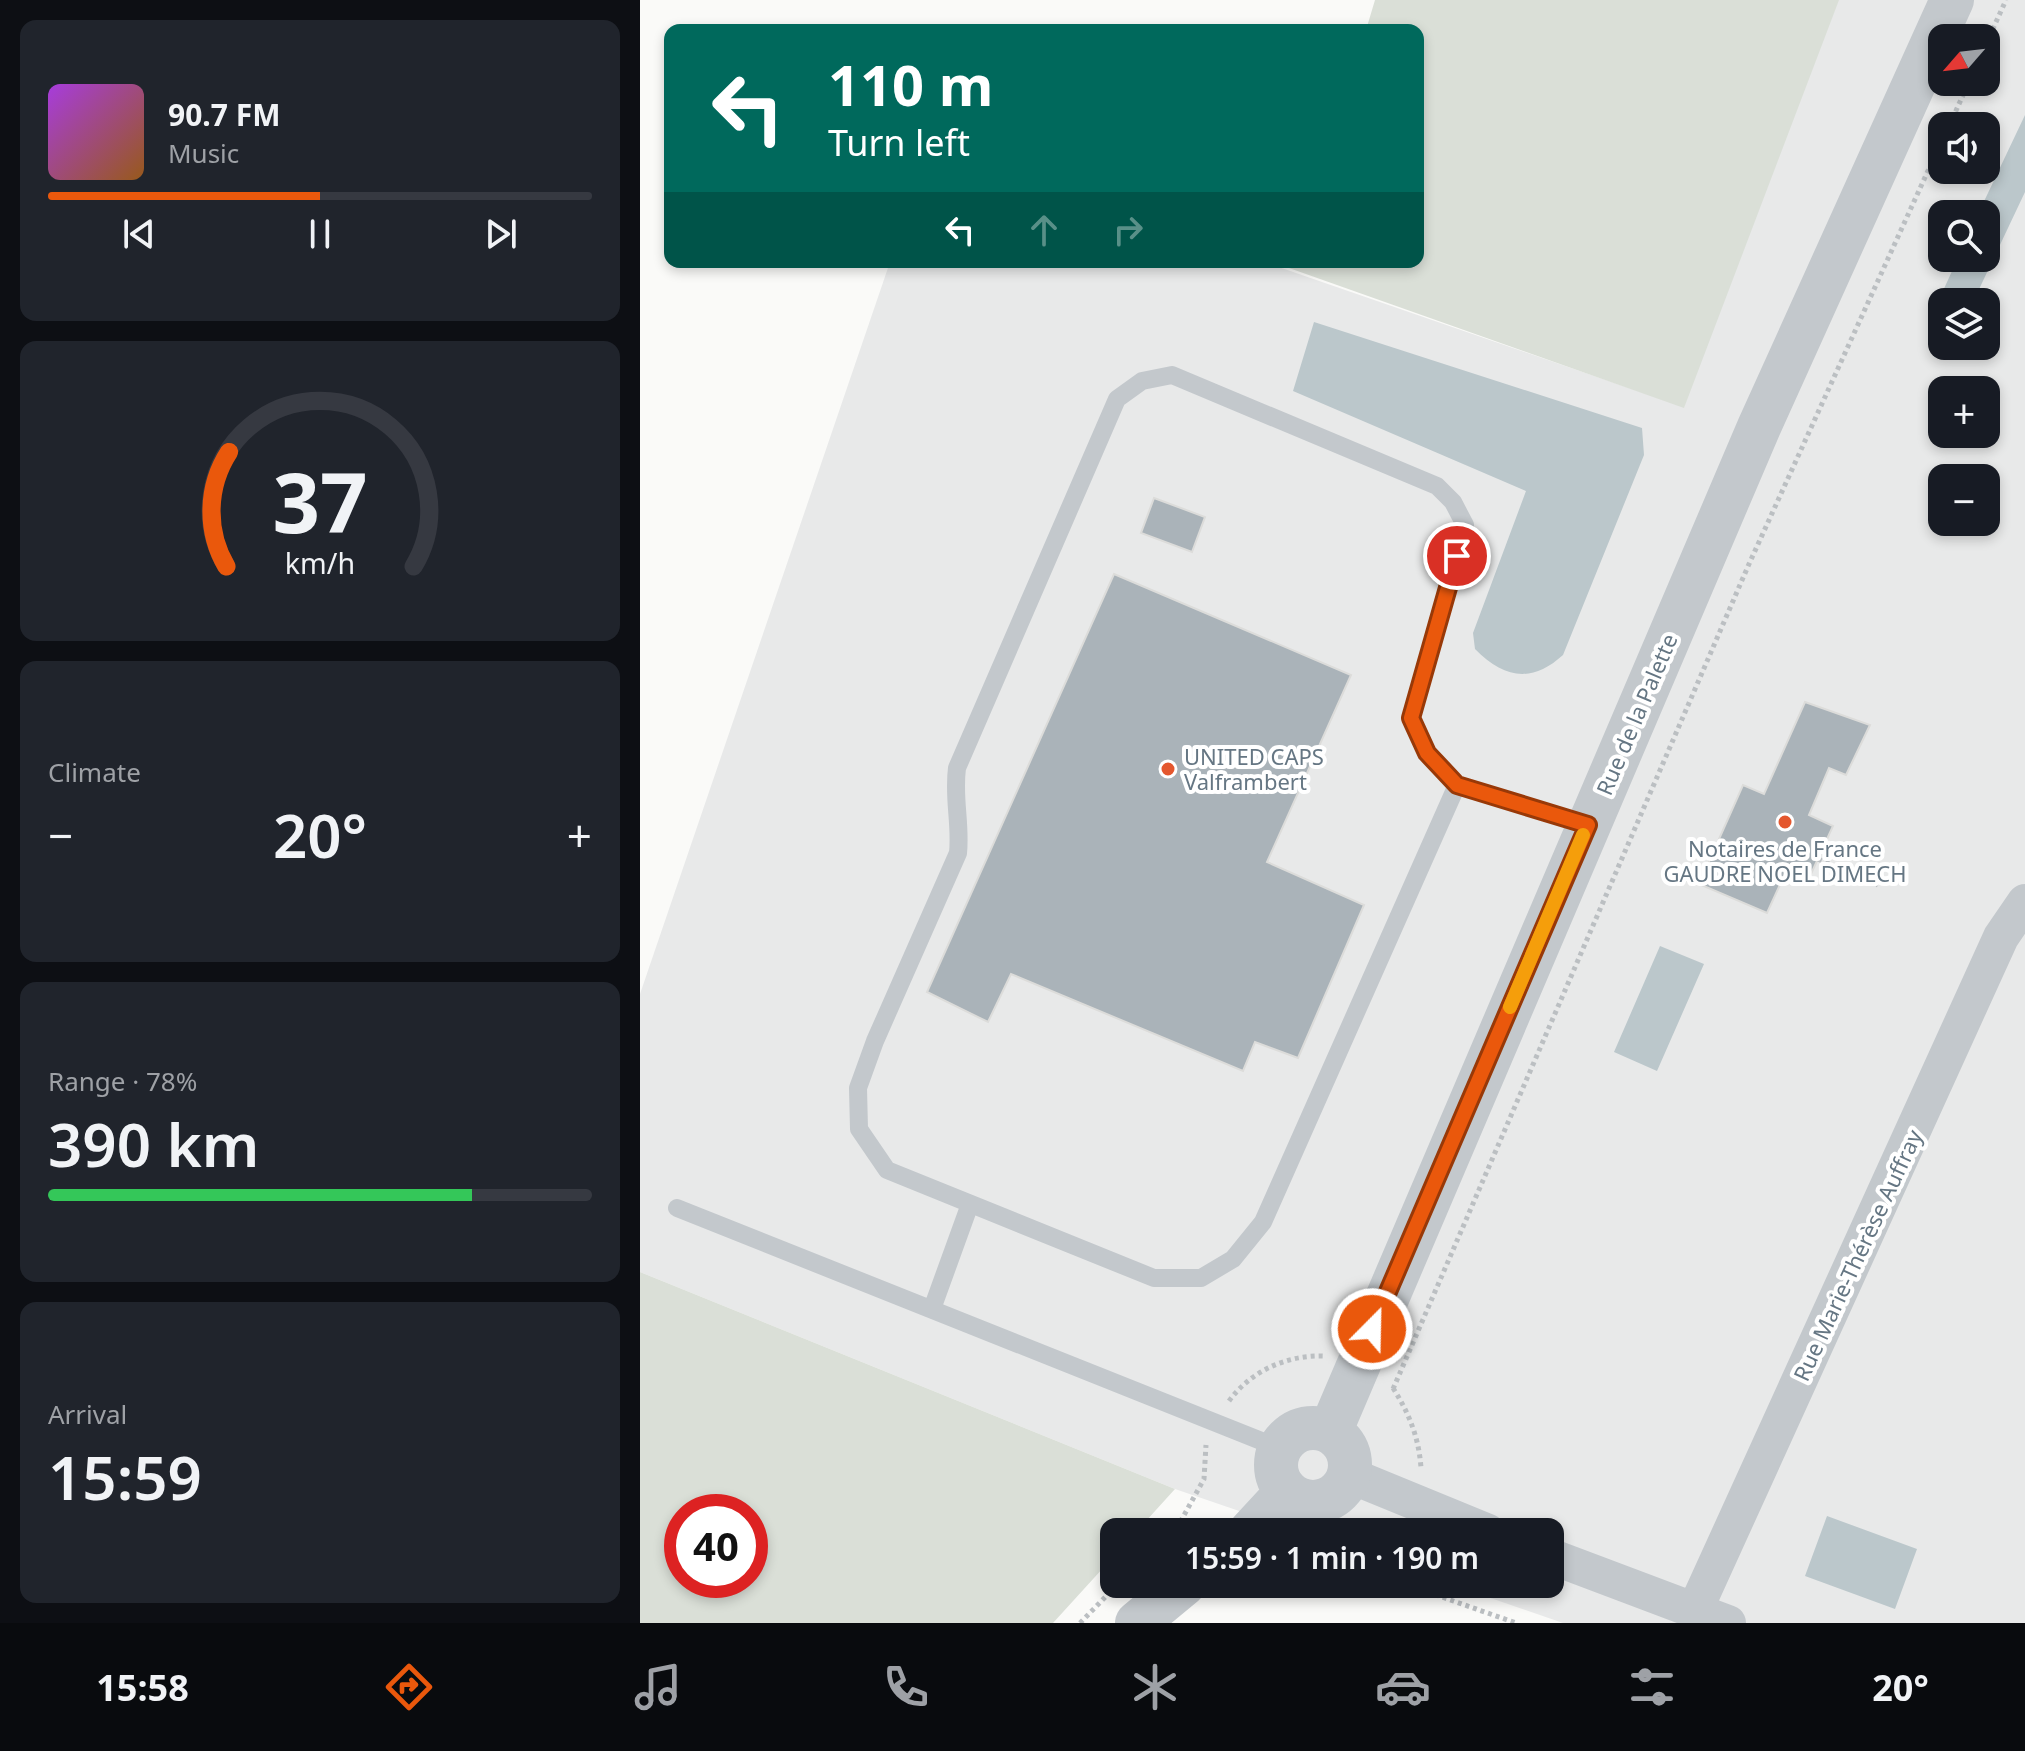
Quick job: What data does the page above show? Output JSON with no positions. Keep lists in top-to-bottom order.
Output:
{
  "streets": {
    "street": ["Rue de la Palette", "Rue Marie-Thérèse Auffray"]
  },
  "places": ["UNITED CAPS Valframbert", "Notaires de France GAUDRE NOEL DIMECH"],
  "north": "bottom left",
  "page": {
    "map_buttons": ["+", "−"],
    "turn": ["110 m", "Turn left"],
    "song": ["90.7 FM", "Music"],
    "tile": [
      "Climate",
      ["Range · 78%", "390 km"],
      ["Arrival", "15:59"]
    ],
    "heat": ["−", "20°", "+"],
    "limit": "40",
    "trip": "15:59 · 1 min · 190 m",
    "tabs": ["15:58", "20°"],
    "gauge": ["37", "km/h"]
  }
}
